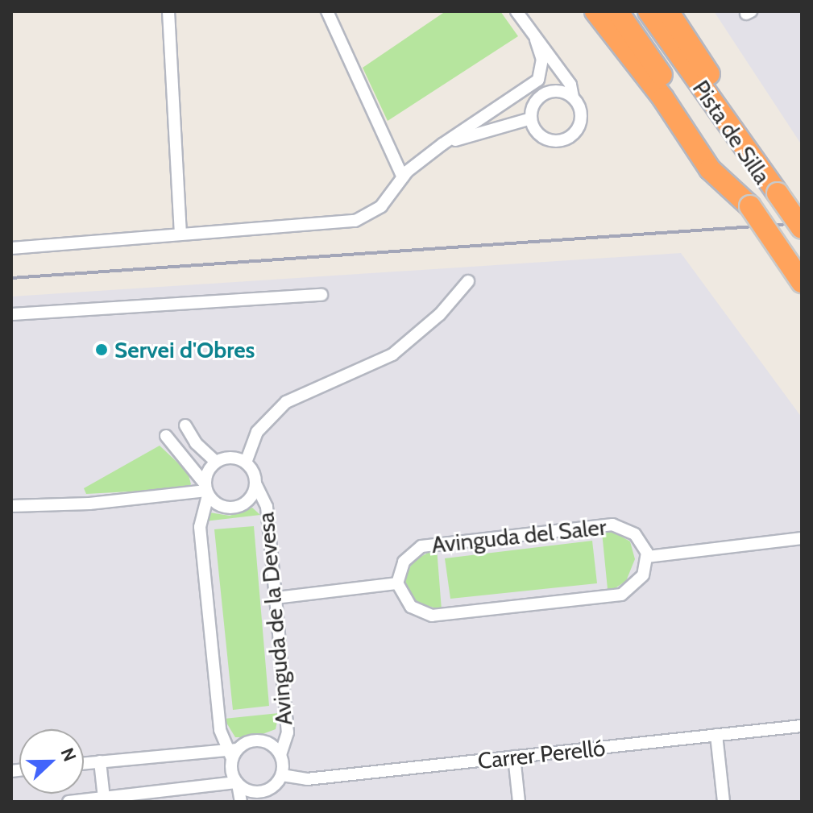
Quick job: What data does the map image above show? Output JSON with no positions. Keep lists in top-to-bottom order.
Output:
{
  "streets": {
    "highway": ["Pista de Silla"],
    "street": ["Avinguda del Saler", "Avinguda de la Devesa", "Carrer Perelló"]
  },
  "crossings": [
    ["Avinguda de la Devesa", "Carrer Perelló"]
  ],
  "places": ["Servei d'Obres"],
  "north": "right"
}
